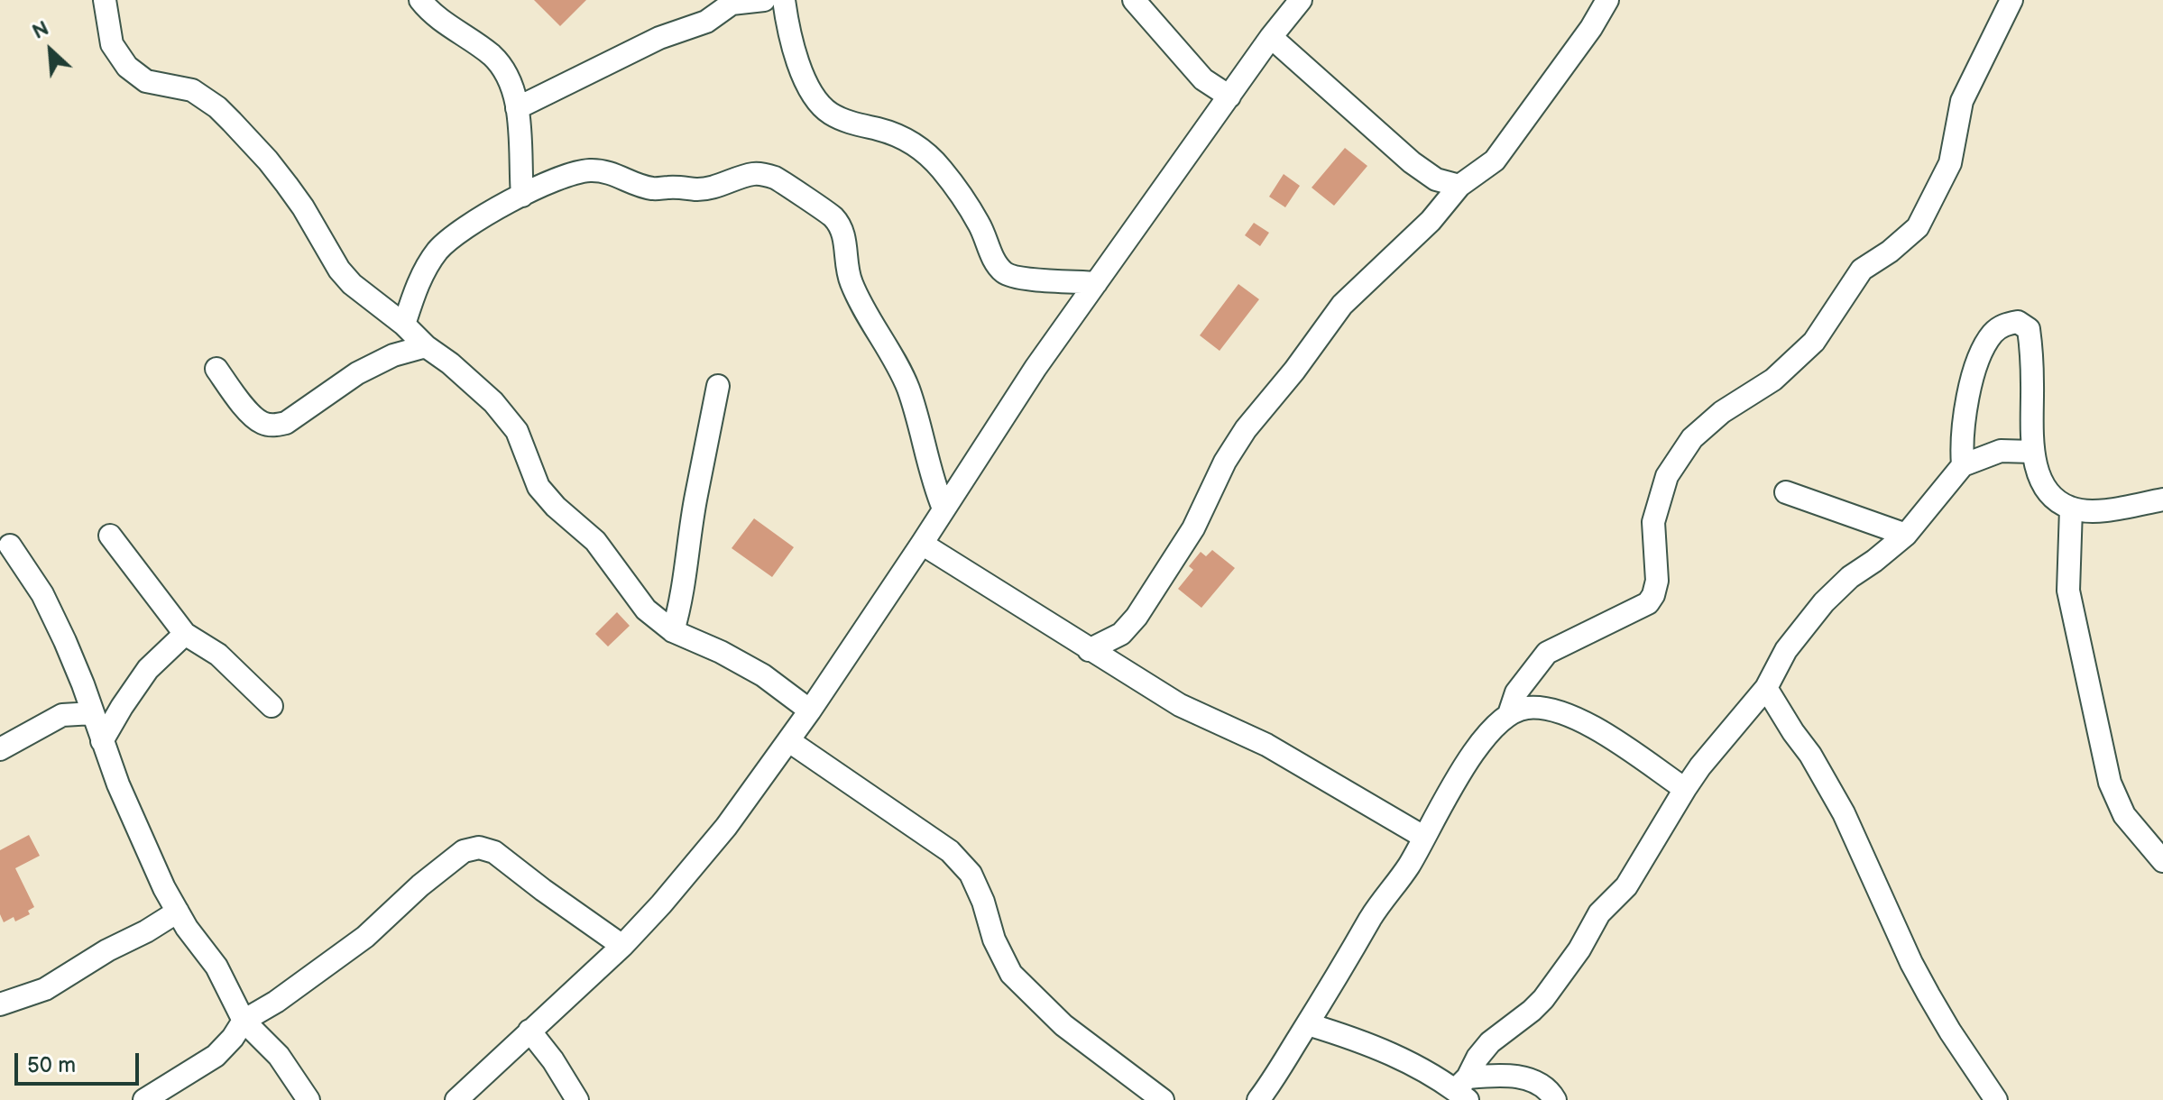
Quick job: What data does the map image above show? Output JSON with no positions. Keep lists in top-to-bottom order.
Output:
{
  "scale_bar": "50 m",
  "north": "top left"
}
